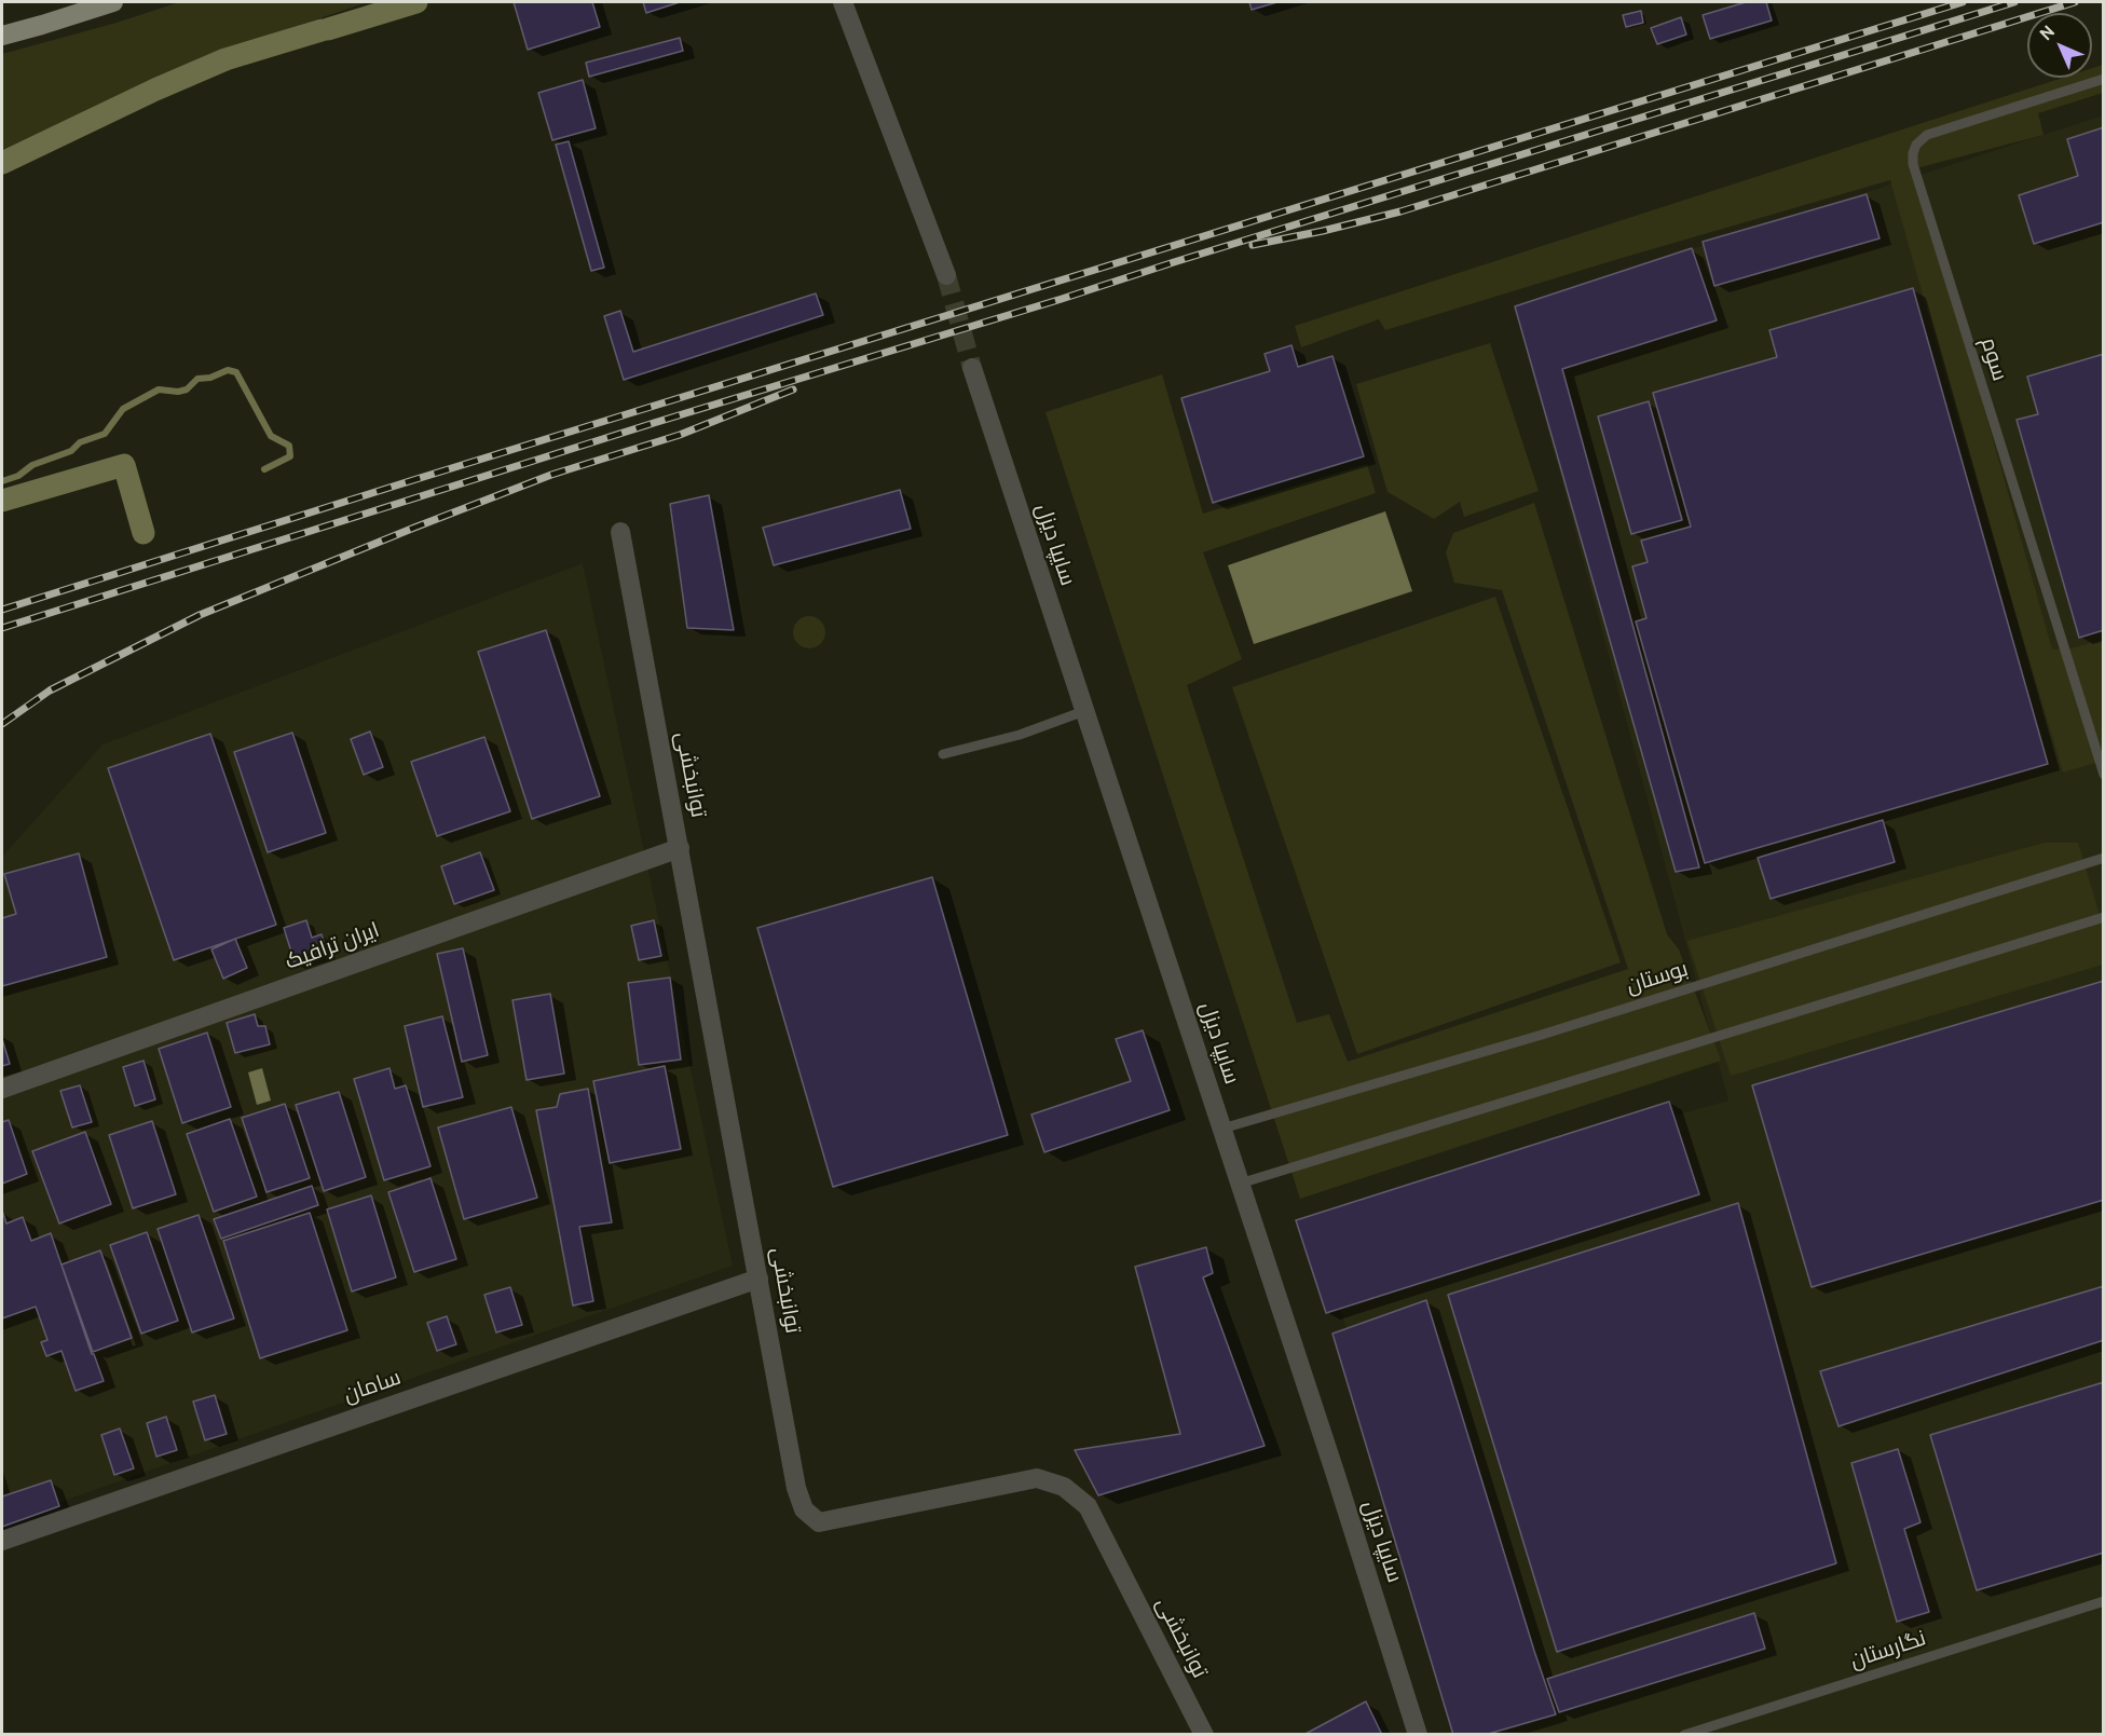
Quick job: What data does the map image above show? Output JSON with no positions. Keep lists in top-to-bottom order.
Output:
{
  "streets": {
    "street": [
      "سایپا دیزل",
      "توانبخشی",
      "ایران ترافیک",
      "سامان"
    ],
    "lane": ["سوم", "بوستان", "نگارستان"]
  },
  "crossings": [
    ["سایپا دیزل", "بوستان"],
    ["توانبخشی", "ایران ترافیک"],
    ["توانبخشی", "سامان"]
  ],
  "north": "top left"
}
